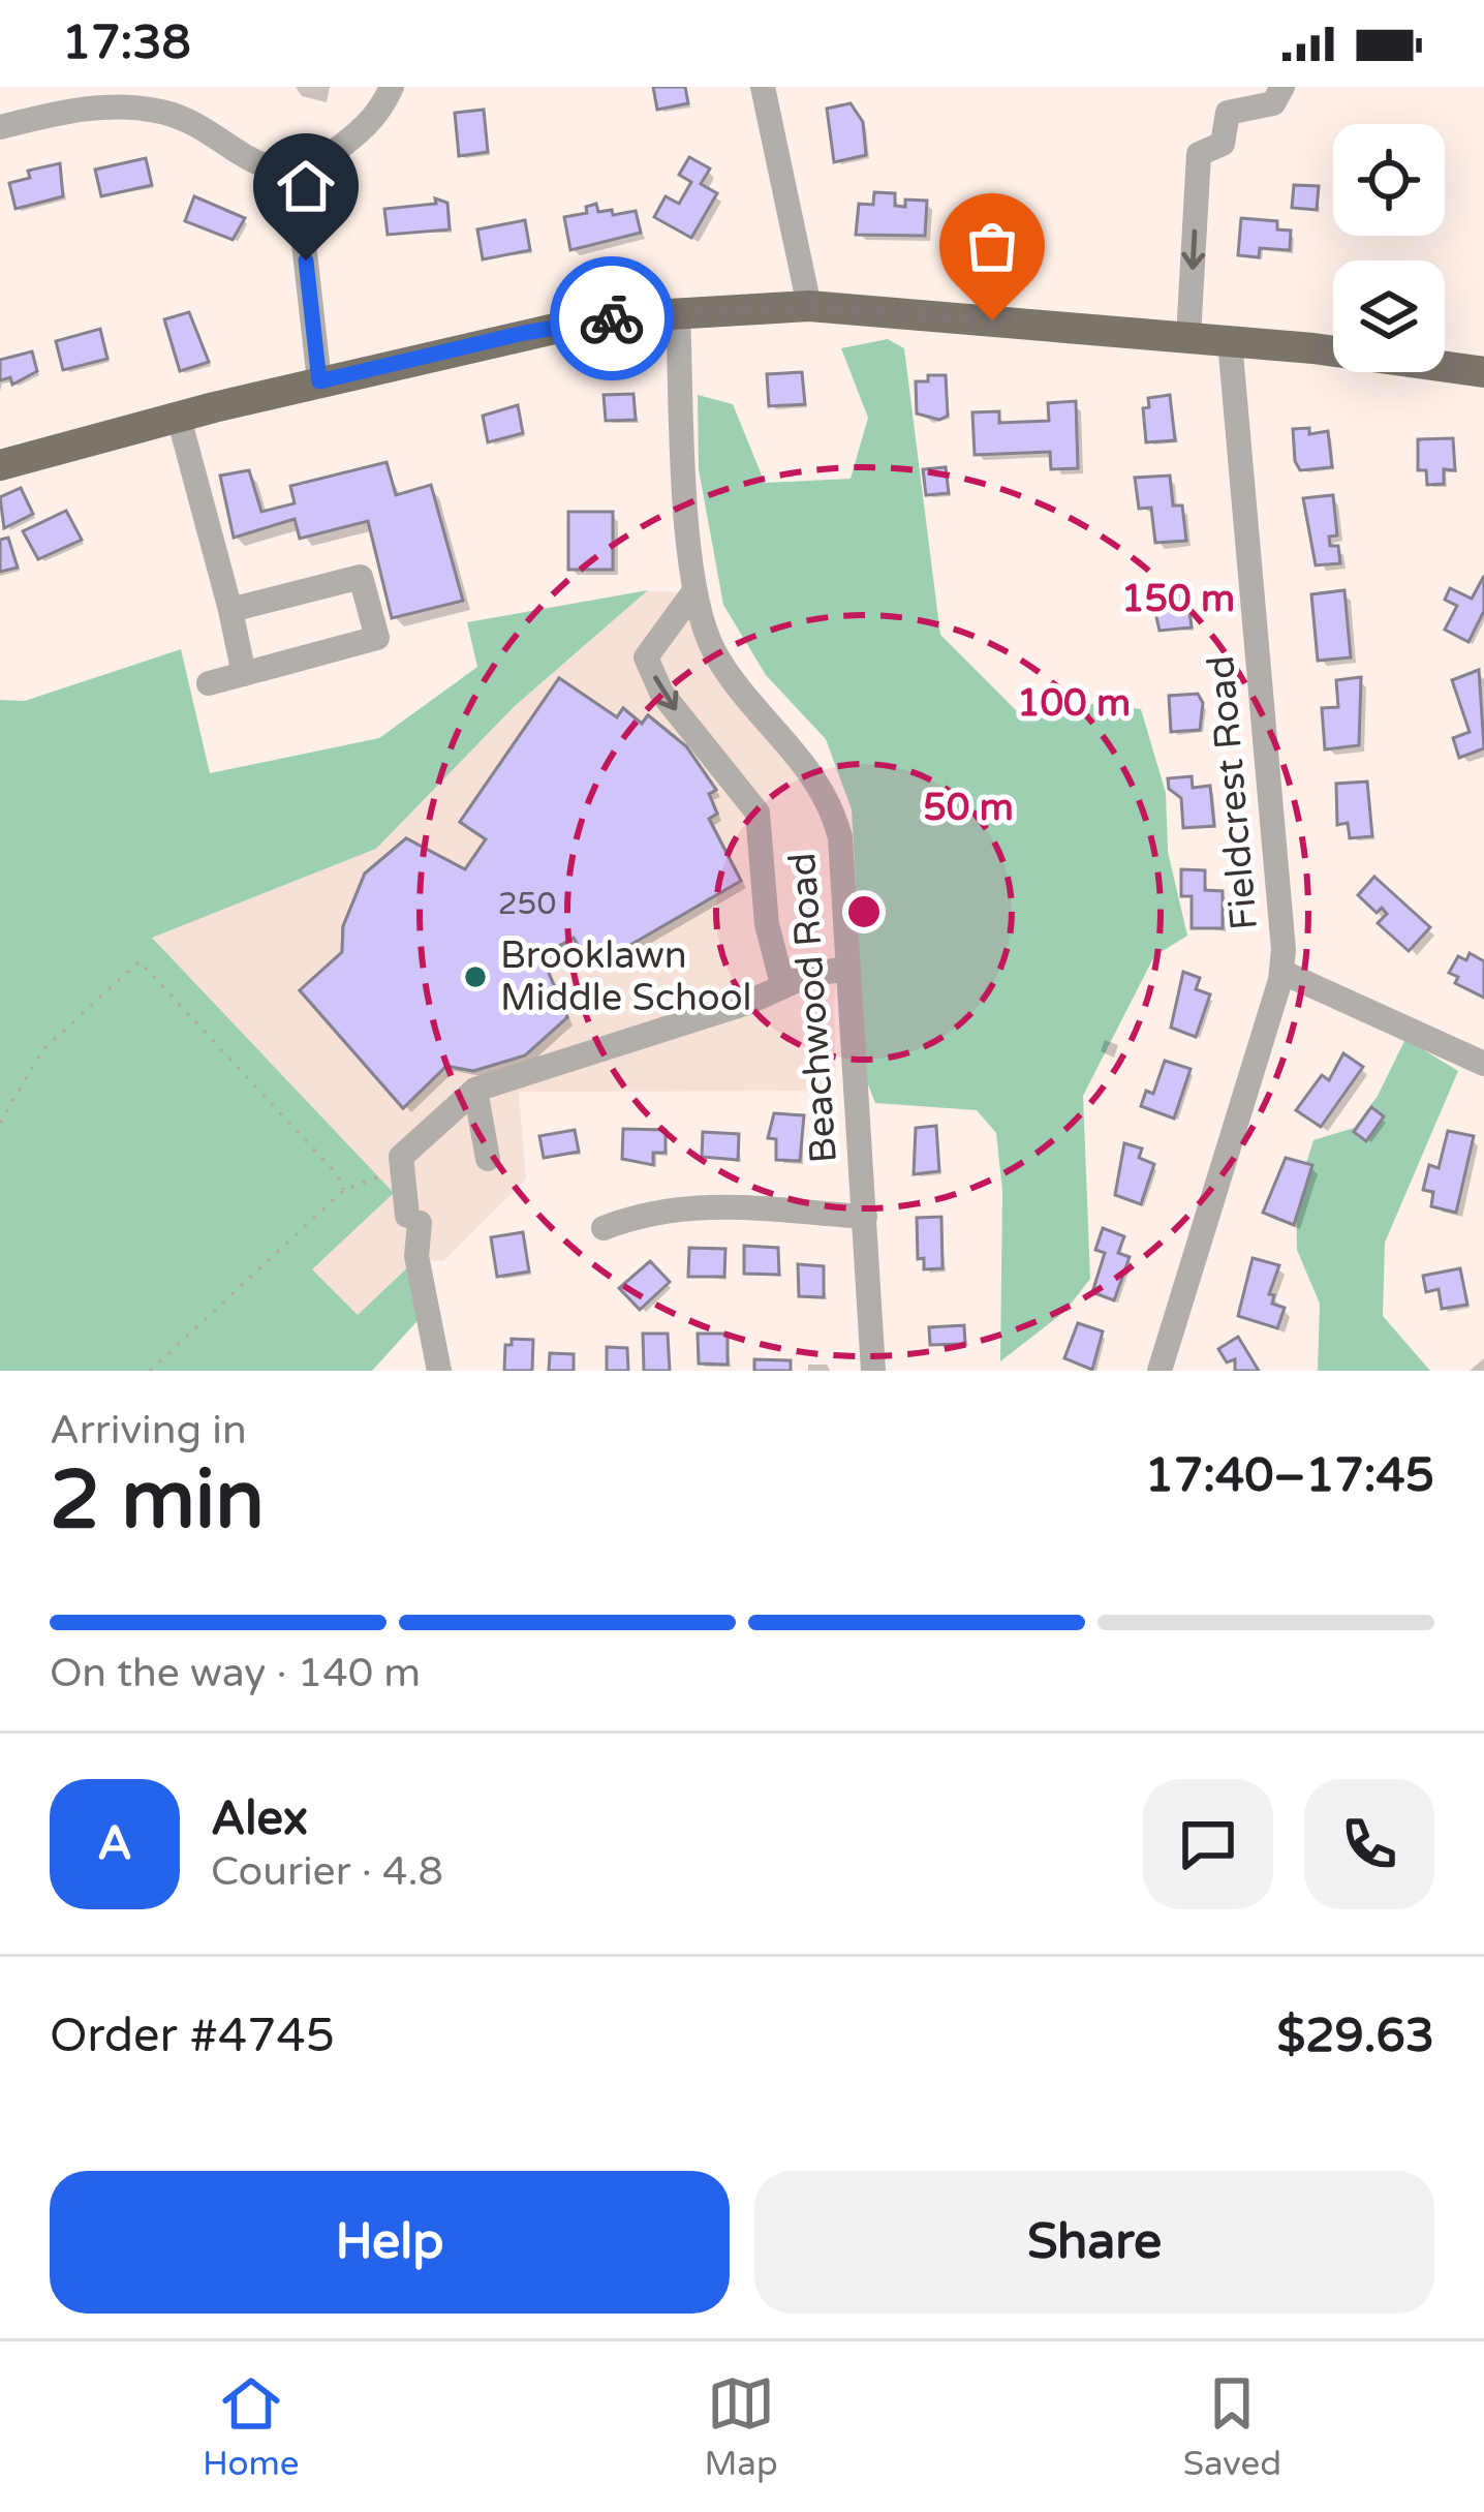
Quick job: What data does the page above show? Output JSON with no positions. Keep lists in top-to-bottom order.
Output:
{
  "streets": {
    "street": ["Fieldcrest Road", "Beachwood Road"]
  },
  "places": ["Brooklawn Middle School"],
  "house_numbers": ["250"],
  "page": {
    "status": "17:38",
    "heading": ["2 min", "Arriving in", "17:40–17:45"],
    "panel": [
      "Alex",
      "Courier · 4.8",
      "Order #4745",
      "$29.63"
    ],
    "bar": "On the way · 140 m",
    "round": "A",
    "buttons": ["Help", "Share"],
    "tabs": ["Home", "Map", "Saved"]
  },
  "rings": ["150 m", "100 m", "50 m"]
}
